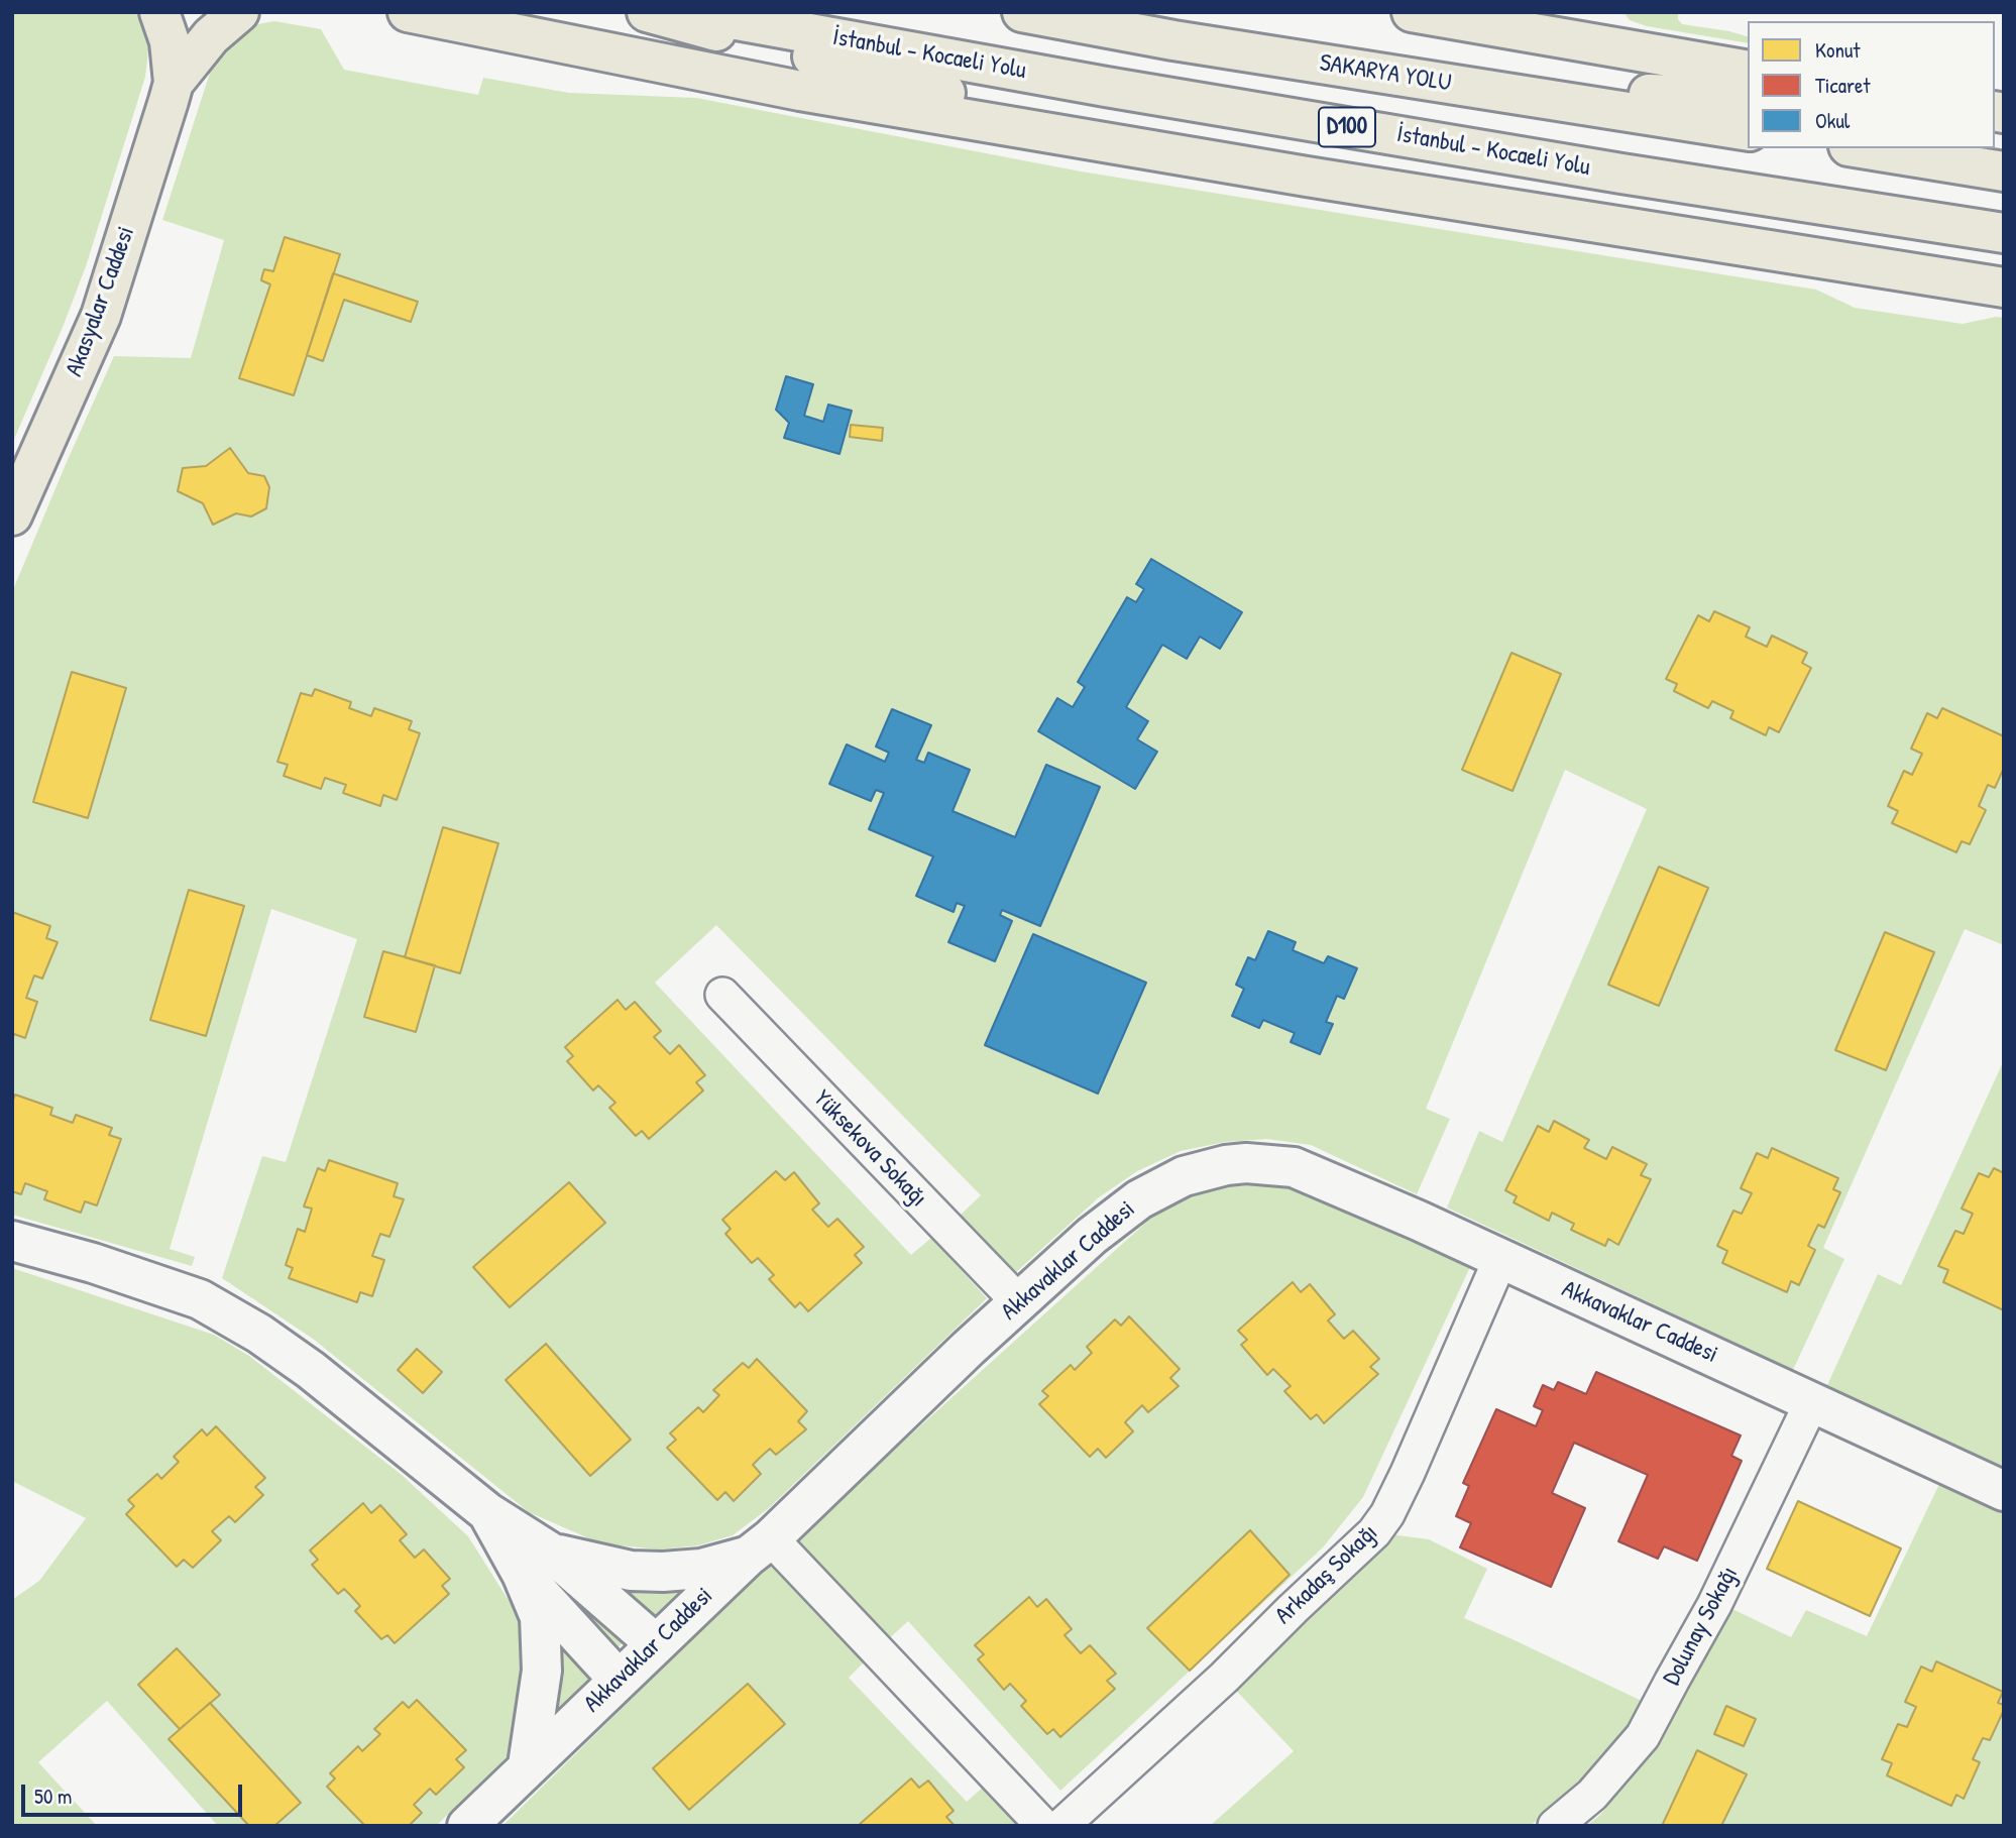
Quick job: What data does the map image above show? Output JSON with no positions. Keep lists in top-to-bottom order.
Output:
{
  "streets": {
    "main road": [
      "İstanbul - Kocaeli Yolu",
      "SAKARYA YOLU",
      "D100",
      "Akasyalar Caddesi"
    ],
    "street": [
      "Yüksekova Sokağı",
      "Akkavaklar Caddesi",
      "Arkadaş Sokağı",
      "Dolunay Sokağı"
    ]
  },
  "crossings": [
    ["Yüksekova Sokağı", "Akkavaklar Caddesi"],
    ["Akkavaklar Caddesi", "Arkadaş Sokağı"],
    ["Akkavaklar Caddesi", "Dolunay Sokağı"]
  ],
  "legend": ["Konut", "Ticaret", "Okul"],
  "scale_bar": "50 m"
}
